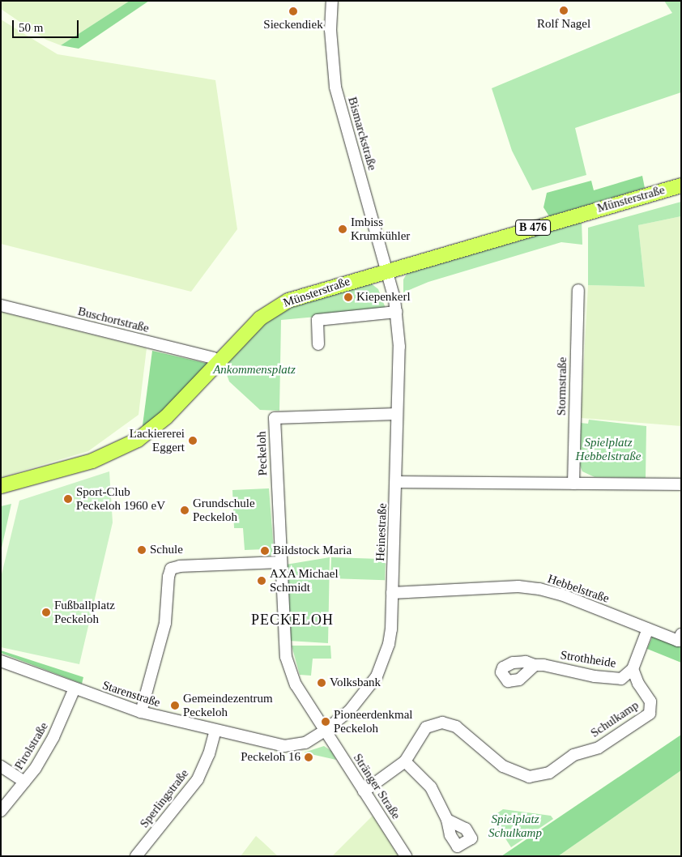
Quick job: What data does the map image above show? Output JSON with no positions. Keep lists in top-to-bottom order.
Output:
{
  "streets": {
    "main road": ["Münsterstraße", "B 476"],
    "street": [
      "Bismarckstraße",
      "Buschortstraße",
      "Stormstraße",
      "Peckeloh",
      "Heinestraße",
      "Hebbelstraße",
      "Strothheide",
      "Starenstraße",
      "Schulkamp",
      "Pirolstraße",
      "Stränger Straße",
      "Sperlingstraße"
    ]
  },
  "crossings": [
    ["Bismarckstraße", "Münsterstraße"],
    ["Bismarckstraße", "Heinestraße"],
    ["Münsterstraße", "Buschortstraße"],
    ["Münsterstraße", "Heinestraße"],
    ["Peckeloh", "Heinestraße"],
    ["Peckeloh", "Starenstraße"],
    ["Peckeloh", "Stränger Straße"],
    ["Heinestraße", "Hebbelstraße"],
    ["Heinestraße", "Starenstraße"],
    ["Heinestraße", "Stränger Straße"],
    ["Strothheide", "Schulkamp"],
    ["Starenstraße", "Pirolstraße"],
    ["Starenstraße", "Stränger Straße"],
    ["Starenstraße", "Sperlingstraße"],
    ["Schulkamp", "Stränger Straße"]
  ],
  "districts": ["PECKELOH"],
  "parks": ["Ankommensplatz", "Spielplatz Hebbelstraße", "Spielplatz Schulkamp"],
  "places": [
    "Rolf Nagel",
    "Sieckendiek",
    "Imbiss Krumkühler",
    "Kiepenkerl",
    "Lackiererei Eggert",
    "Sport-Club Peckeloh 1960 eV",
    "Grundschule Peckeloh",
    "Schule",
    "Bildstock Maria",
    "AXA Michael Schmidt",
    "Fußballplatz Peckeloh",
    "Volksbank",
    "Gemeindezentrum Peckeloh",
    "Pioneerdenkmal Peckeloh",
    "Peckeloh 16"
  ],
  "scale_bar": "50 m"
}
